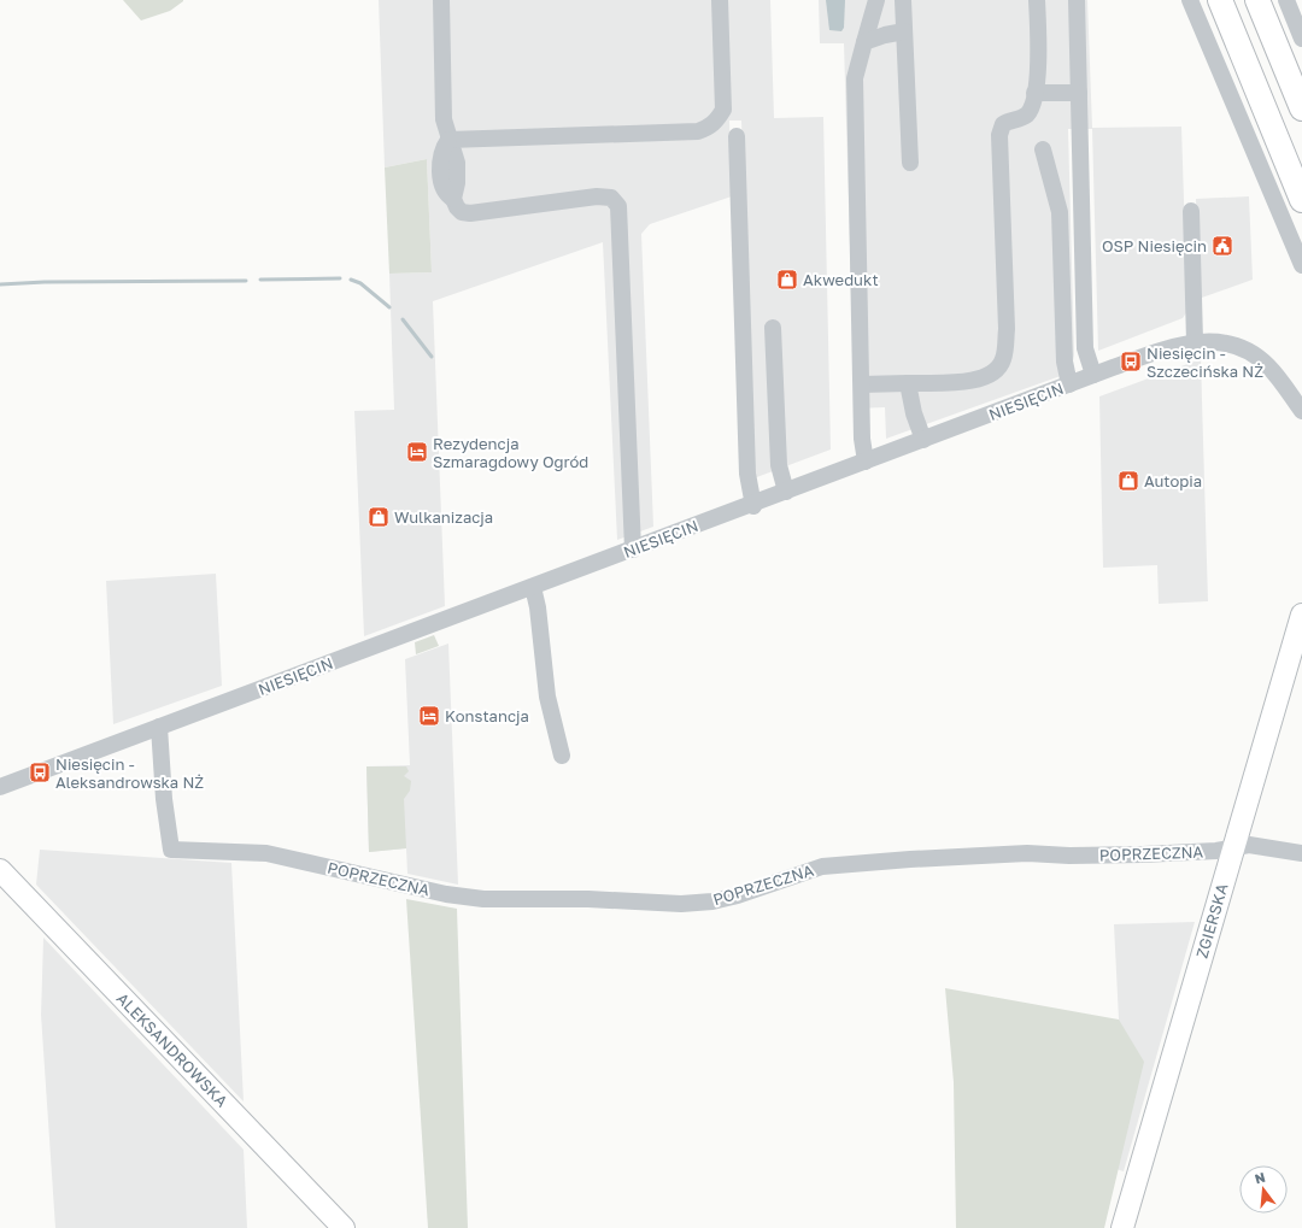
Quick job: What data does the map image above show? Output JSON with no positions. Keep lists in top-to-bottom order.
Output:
{
  "streets": {
    "main road": ["ZGIERSKA", "ALEKSANDROWSKA"],
    "street": ["NIESIĘCIN", "POPRZECZNA"]
  },
  "crossings": [
    ["NIESIĘCIN", "POPRZECZNA"],
    ["POPRZECZNA", "ZGIERSKA"]
  ],
  "places": {
    "public building": ["OSP Niesięcin"],
    "shop": ["Akwedukt", "Autopia", "Wulkanizacja"],
    "bus stop": ["Niesięcin - Szczecińska NŻ", "Niesięcin - Aleksandrowska NŻ"],
    "hotel": ["Rezydencja Szmaragdowy Ogród", "Konstancja"]
  },
  "north": "top"
}
